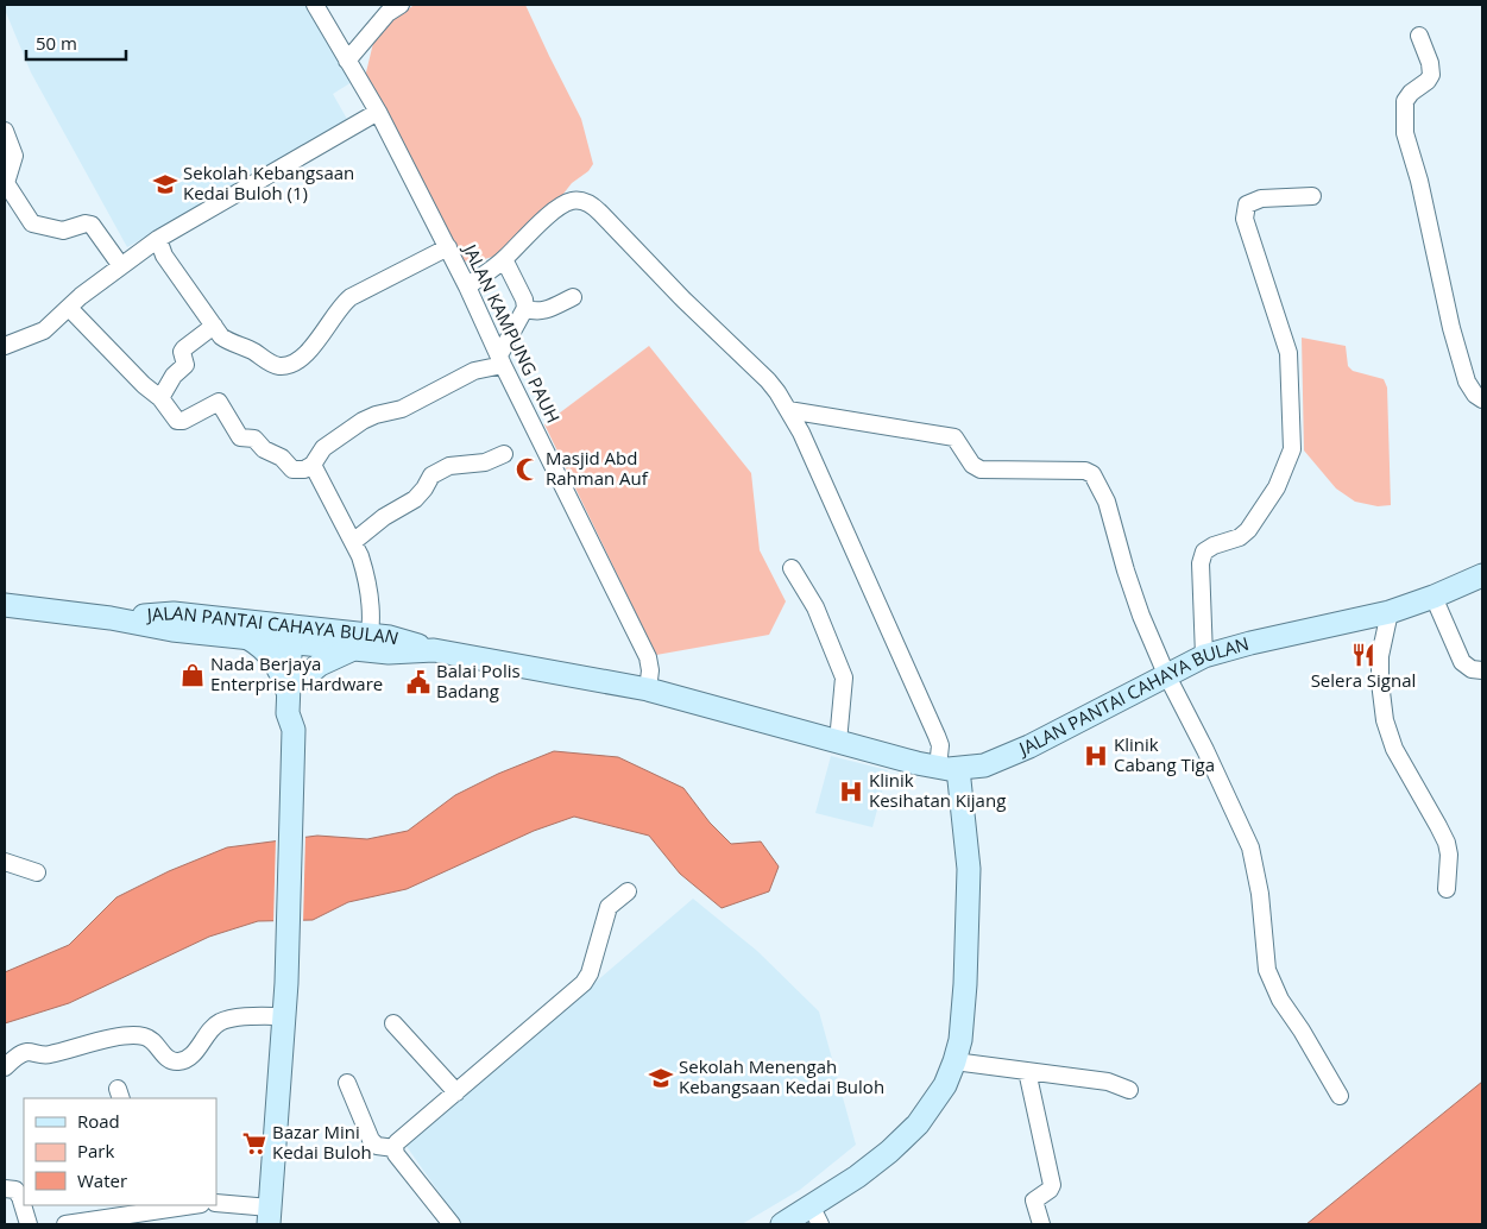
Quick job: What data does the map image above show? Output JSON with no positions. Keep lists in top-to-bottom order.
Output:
{
  "streets": {
    "street": ["JALAN KAMPUNG PAUH", "JALAN PANTAI CAHAYA BULAN"]
  },
  "crossings": [
    ["JALAN KAMPUNG PAUH", "JALAN PANTAI CAHAYA BULAN"]
  ],
  "places": {
    "school or university": ["Sekolah Kebangsaan Kedai Buloh (1)", "Sekolah Menengah Kebangsaan Kedai Buloh"],
    "mosque": ["Masjid Abd Rahman Auf"],
    "restaurant": ["Selera Signal"],
    "shop": ["Nada Berjaya Enterprise Hardware"],
    "public building": ["Balai Polis Badang"],
    "hospital": ["Klinik Cabang Tiga", "Klinik Kesihatan Kijang"],
    "supermarket": ["Bazar Mini Kedai Buloh"]
  },
  "legend": ["Road", "Park", "Water"],
  "scale_bar": "50 m"
}
